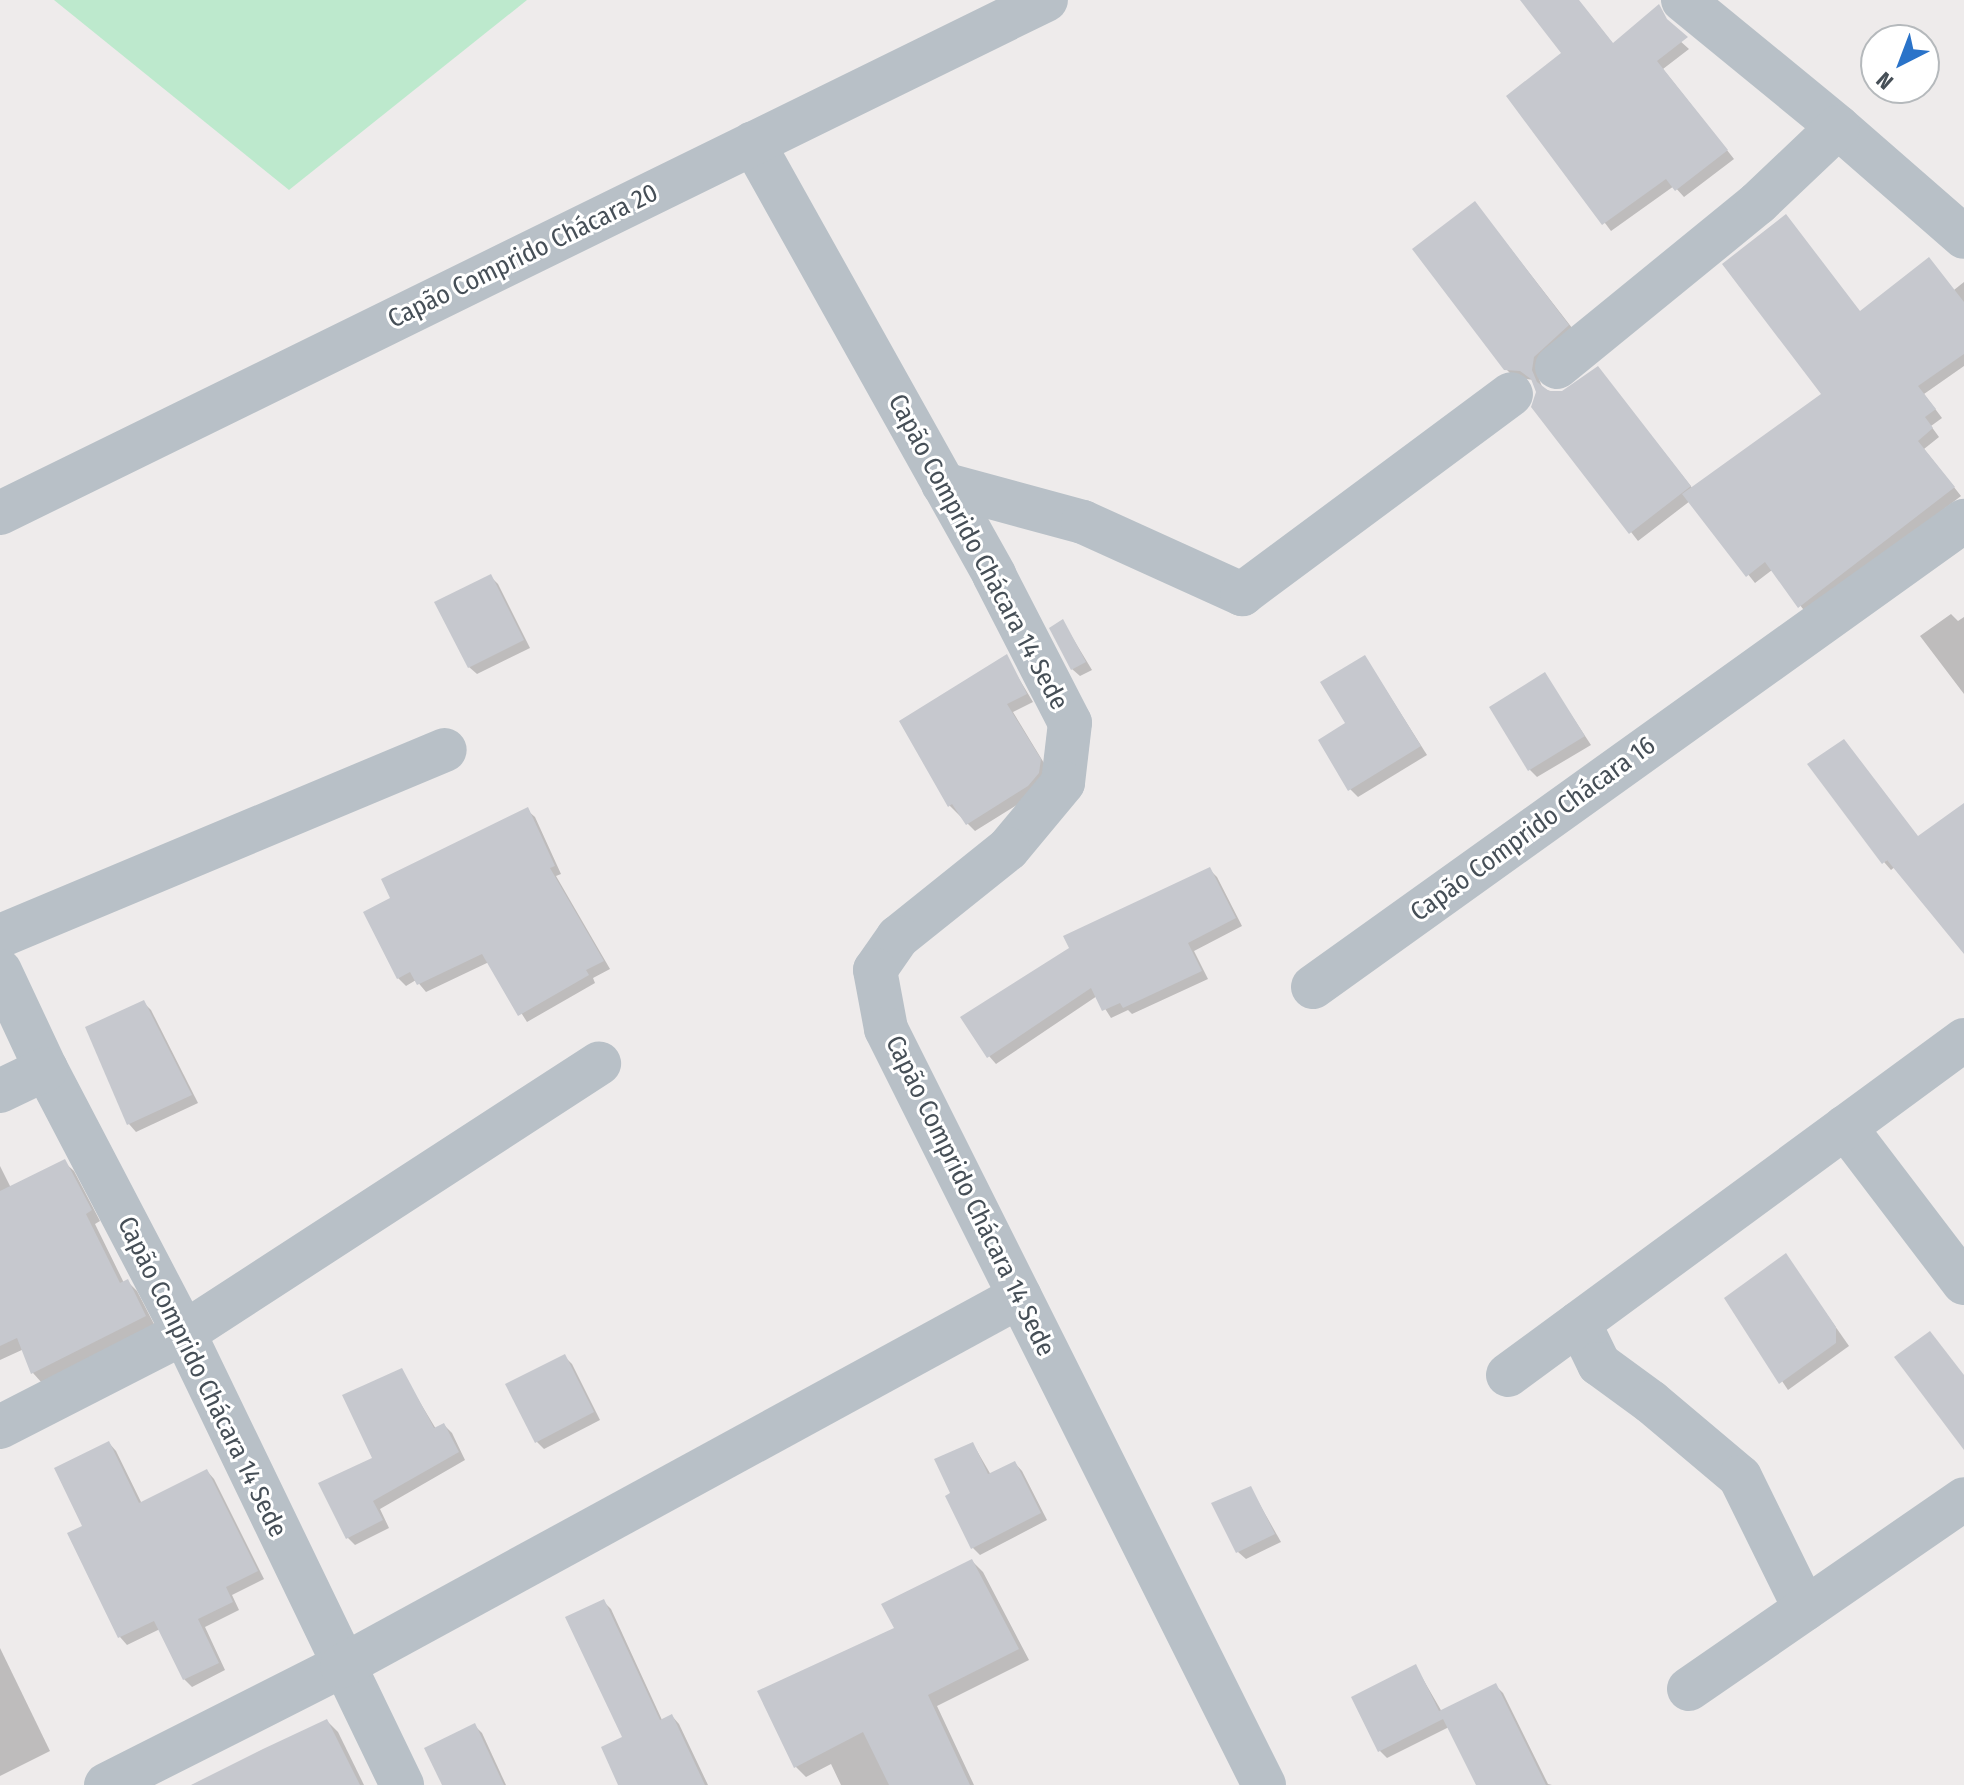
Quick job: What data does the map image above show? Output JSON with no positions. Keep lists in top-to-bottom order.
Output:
{
  "streets": {
    "street": ["Capão Comprido Chácara 20", "Capão Comprido Chácara 14 Sede", "Capão Comprido Chácara 16"]
  },
  "crossings": [
    ["Capão Comprido Chácara 20", "Capão Comprido Chácara 14 Sede"]
  ],
  "north": "bottom left"
}
